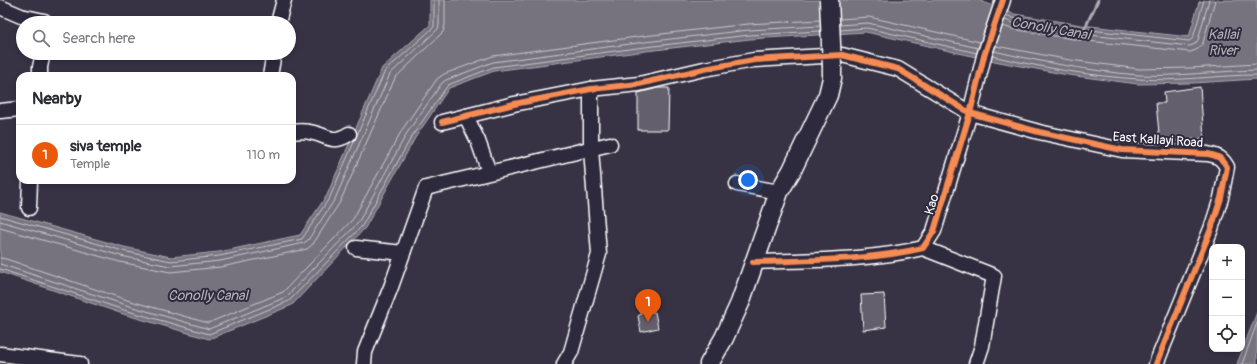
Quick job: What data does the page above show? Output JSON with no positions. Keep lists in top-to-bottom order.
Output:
{
  "streets": {
    "street": ["East Kallayi Road", "Kao"]
  },
  "crossings": [
    ["East Kallayi Road", "Kao"]
  ],
  "water": ["Conolly Canal", "Kallai River"],
  "page": {
    "search": "Search here",
    "heading": "Nearby",
    "list": [
      {
        "mark": "1",
        "name": "siva temple",
        "note": "Temple",
        "value": "110 m"
      }
    ],
    "map_buttons": ["+", "−"],
    "pins": "1"
  }
}
